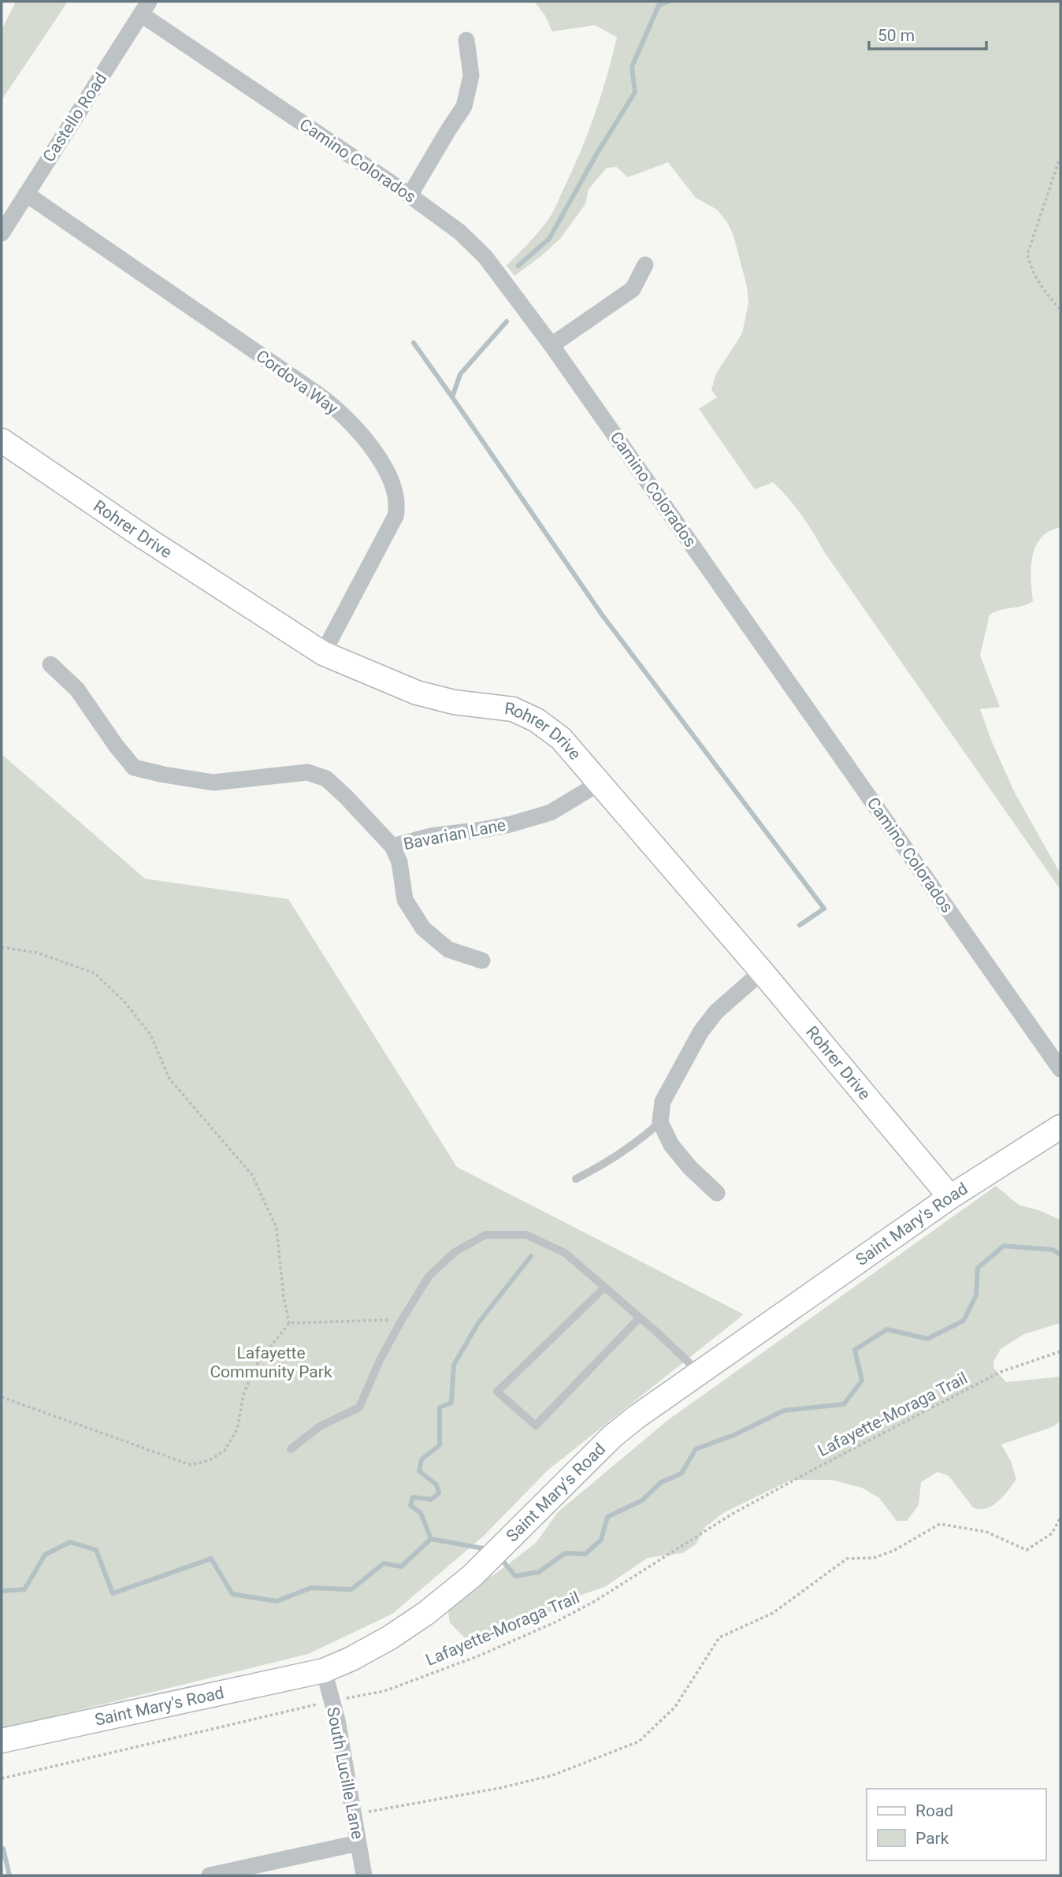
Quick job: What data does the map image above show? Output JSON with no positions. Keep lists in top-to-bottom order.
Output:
{
  "streets": {
    "street": [
      "Castello Road",
      "Camino Colorados",
      "Cordova Way",
      "Rohrer Drive",
      "Bavarian Lane",
      "Saint Mary's Road",
      "South Lucille Lane"
    ],
    "path": ["Lafayette-Moraga Trail"]
  },
  "crossings": [
    ["Castello Road", "Camino Colorados"],
    ["Castello Road", "Cordova Way"],
    ["Cordova Way", "Rohrer Drive"],
    ["Rohrer Drive", "Bavarian Lane"],
    ["Rohrer Drive", "Saint Mary's Road"],
    ["Saint Mary's Road", "South Lucille Lane"],
    ["Lafayette-Moraga Trail", "South Lucille Lane"]
  ],
  "parks": ["Lafayette Community Park"],
  "legend": ["Road", "Park"],
  "scale_bar": "50 m"
}
